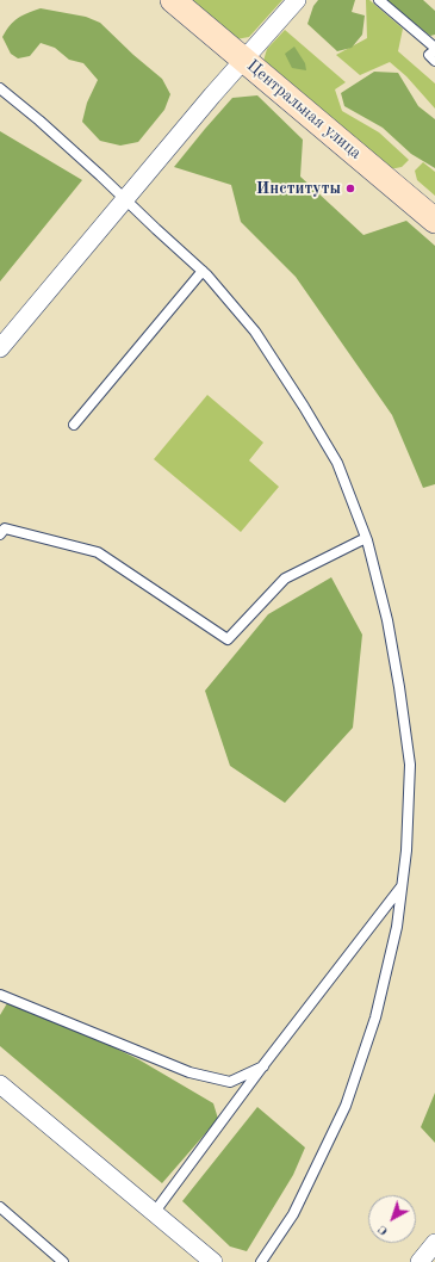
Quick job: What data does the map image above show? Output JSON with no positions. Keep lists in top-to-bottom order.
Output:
{
  "streets": {
    "main road": ["Центральная улица"]
  },
  "places": ["Институты"],
  "north": "bottom left"
}
